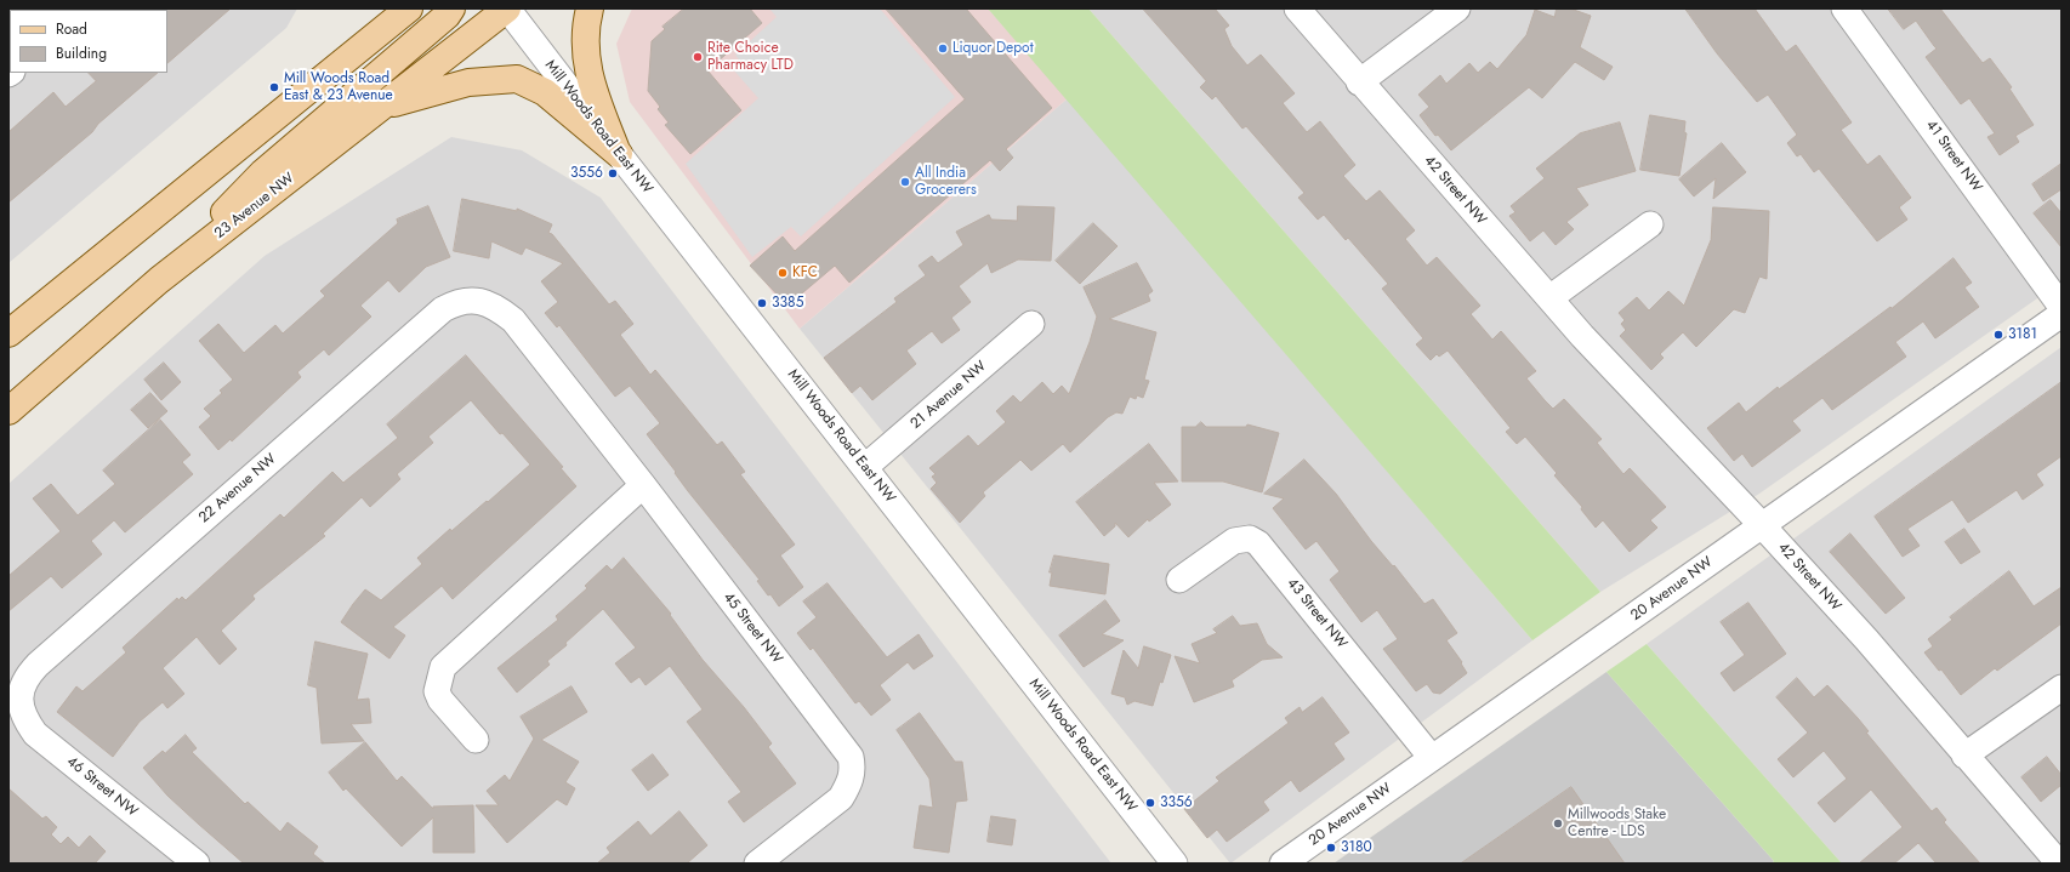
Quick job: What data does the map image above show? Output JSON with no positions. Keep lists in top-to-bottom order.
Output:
{
  "streets": {
    "main road": ["23 Avenue NW"],
    "street": [
      "Mill Woods Road East NW",
      "41 Street NW",
      "42 Street NW",
      "21 Avenue NW",
      "22 Avenue NW",
      "20 Avenue NW",
      "43 Street NW",
      "45 Street NW",
      "46 Street NW"
    ]
  },
  "crossings": [
    ["Mill Woods Road East NW", "23 Avenue NW"],
    ["Mill Woods Road East NW", "21 Avenue NW"],
    ["42 Street NW", "20 Avenue NW"],
    ["22 Avenue NW", "45 Street NW"],
    ["22 Avenue NW", "46 Street NW"],
    ["20 Avenue NW", "43 Street NW"]
  ],
  "places": [
    "Liquor Depot",
    "Rite Choice Pharmacy LTD",
    "Mill Woods Road East & 23 Avenue",
    "3556",
    "All India Grocerers",
    "KFC",
    "3385",
    "3181",
    "3356",
    "Millwoods Stake Centre - LDS",
    "3180"
  ],
  "legend": ["Road", "Building"]
}
